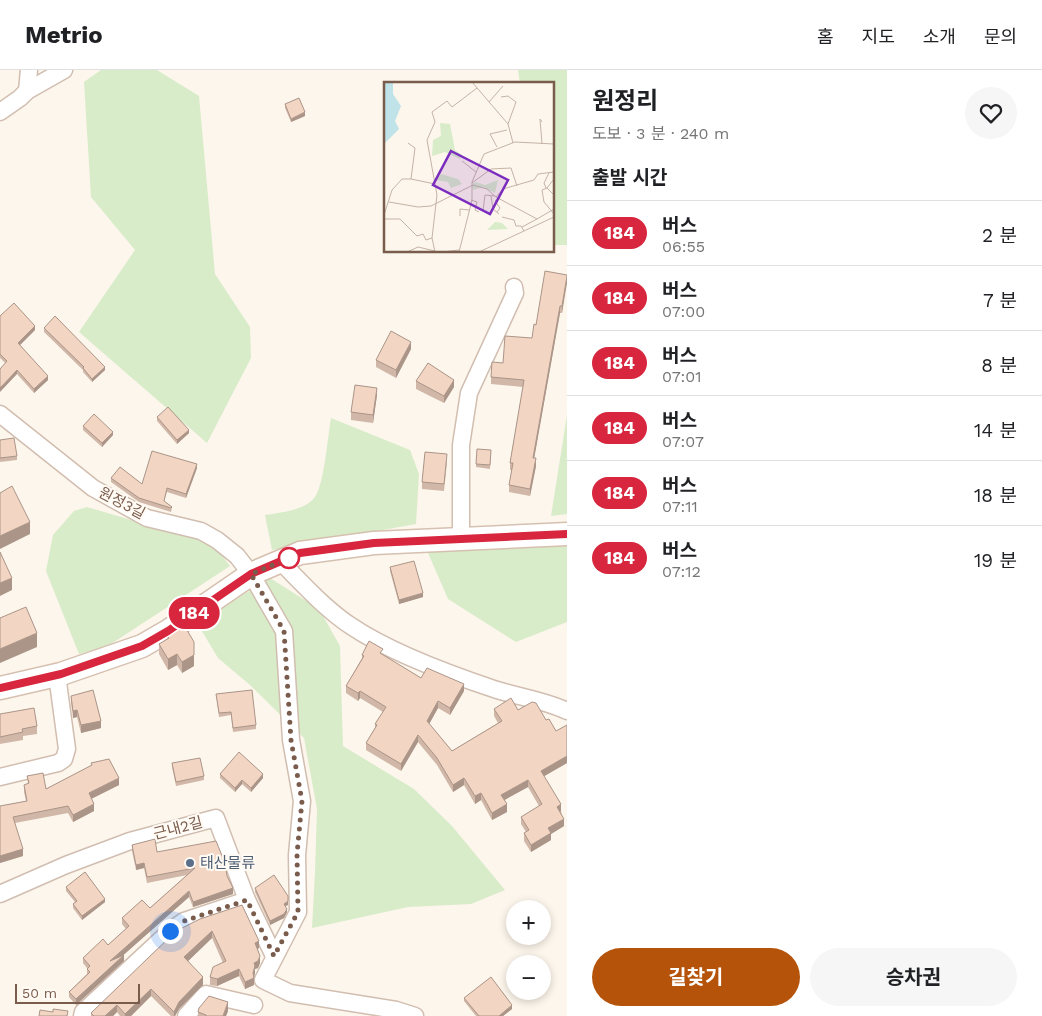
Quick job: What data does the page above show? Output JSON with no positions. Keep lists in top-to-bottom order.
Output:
{
  "streets": {
    "street": ["원정3길", "근내2길"]
  },
  "places": ["태산물류"],
  "lines": ["bus line 184"],
  "scale_bar": "50 m",
  "page": {
    "header": "Metrio",
    "nav": [
      "홈",
      "지도",
      "소개",
      "문의"
    ],
    "on_map": "184",
    "heading": [
      ["원정리", "도보 · 3 분 · 240 m"],
      "출발 시간"
    ],
    "list": [
      {
        "mark": "184",
        "name": "버스",
        "note": "06:55",
        "value": "2 분"
      },
      {
        "mark": "184",
        "name": "버스",
        "note": "07:00",
        "value": "7 분"
      },
      {
        "mark": "184",
        "name": "버스",
        "note": "07:01",
        "value": "8 분"
      },
      {
        "mark": "184",
        "name": "버스",
        "note": "07:07",
        "value": "14 분"
      },
      {
        "mark": "184",
        "name": "버스",
        "note": "07:11",
        "value": "18 분"
      },
      {
        "mark": "184",
        "name": "버스",
        "note": "07:12",
        "value": "19 분"
      }
    ],
    "map_buttons": ["+", "−"],
    "buttons": ["길찾기", "승차권"],
    "scale": "50 m"
  }
}
